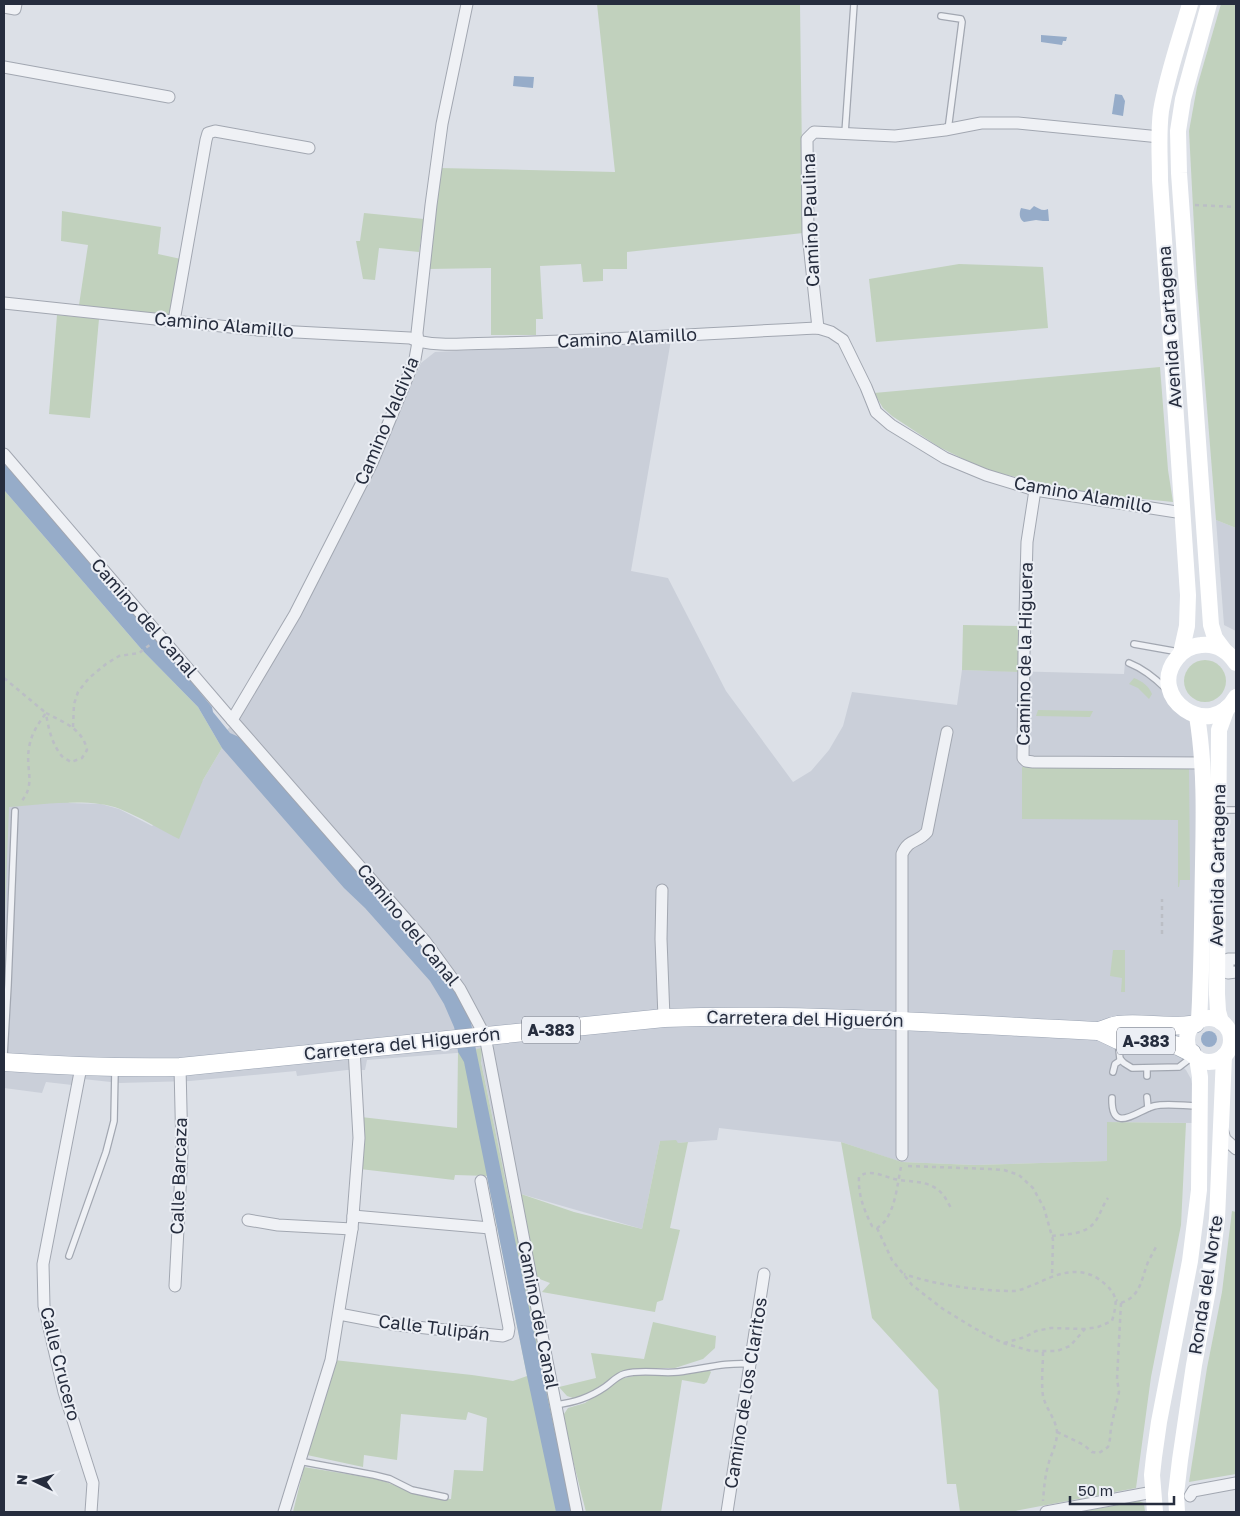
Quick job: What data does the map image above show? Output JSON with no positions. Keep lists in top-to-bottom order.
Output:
{
  "streets": {
    "main road": [
      "Avenida Cartagena",
      "Carretera del Higuerón",
      "A-383",
      "Ronda del Norte"
    ],
    "street": [
      "Camino Paulina",
      "Camino Alamillo",
      "Camino Valdivia",
      "Camino del Canal",
      "Camino de la Higuera",
      "Calle Barcaza",
      "Calle Tulipán",
      "Calle Crucero",
      "Camino de los Claritos"
    ]
  },
  "crossings": [
    ["Camino Paulina", "Camino Alamillo"],
    ["Camino Paulina", "Avenida Cartagena"],
    ["Camino Alamillo", "Avenida Cartagena"],
    ["Camino Alamillo", "Camino Valdivia"],
    ["Camino Alamillo", "Camino de la Higuera"],
    ["Avenida Cartagena", "Camino de la Higuera"],
    ["Avenida Cartagena", "A-383"],
    ["Avenida Cartagena", "Ronda del Norte"],
    ["Camino Valdivia", "Camino del Canal"],
    ["Camino del Canal", "Carretera del Higuerón"],
    ["Carretera del Higuerón", "A-383"],
    ["Carretera del Higuerón", "Calle Barcaza"],
    ["Carretera del Higuerón", "Calle Crucero"],
    ["A-383", "Ronda del Norte"]
  ],
  "scale_bar": "50 m",
  "north": "left"
}
